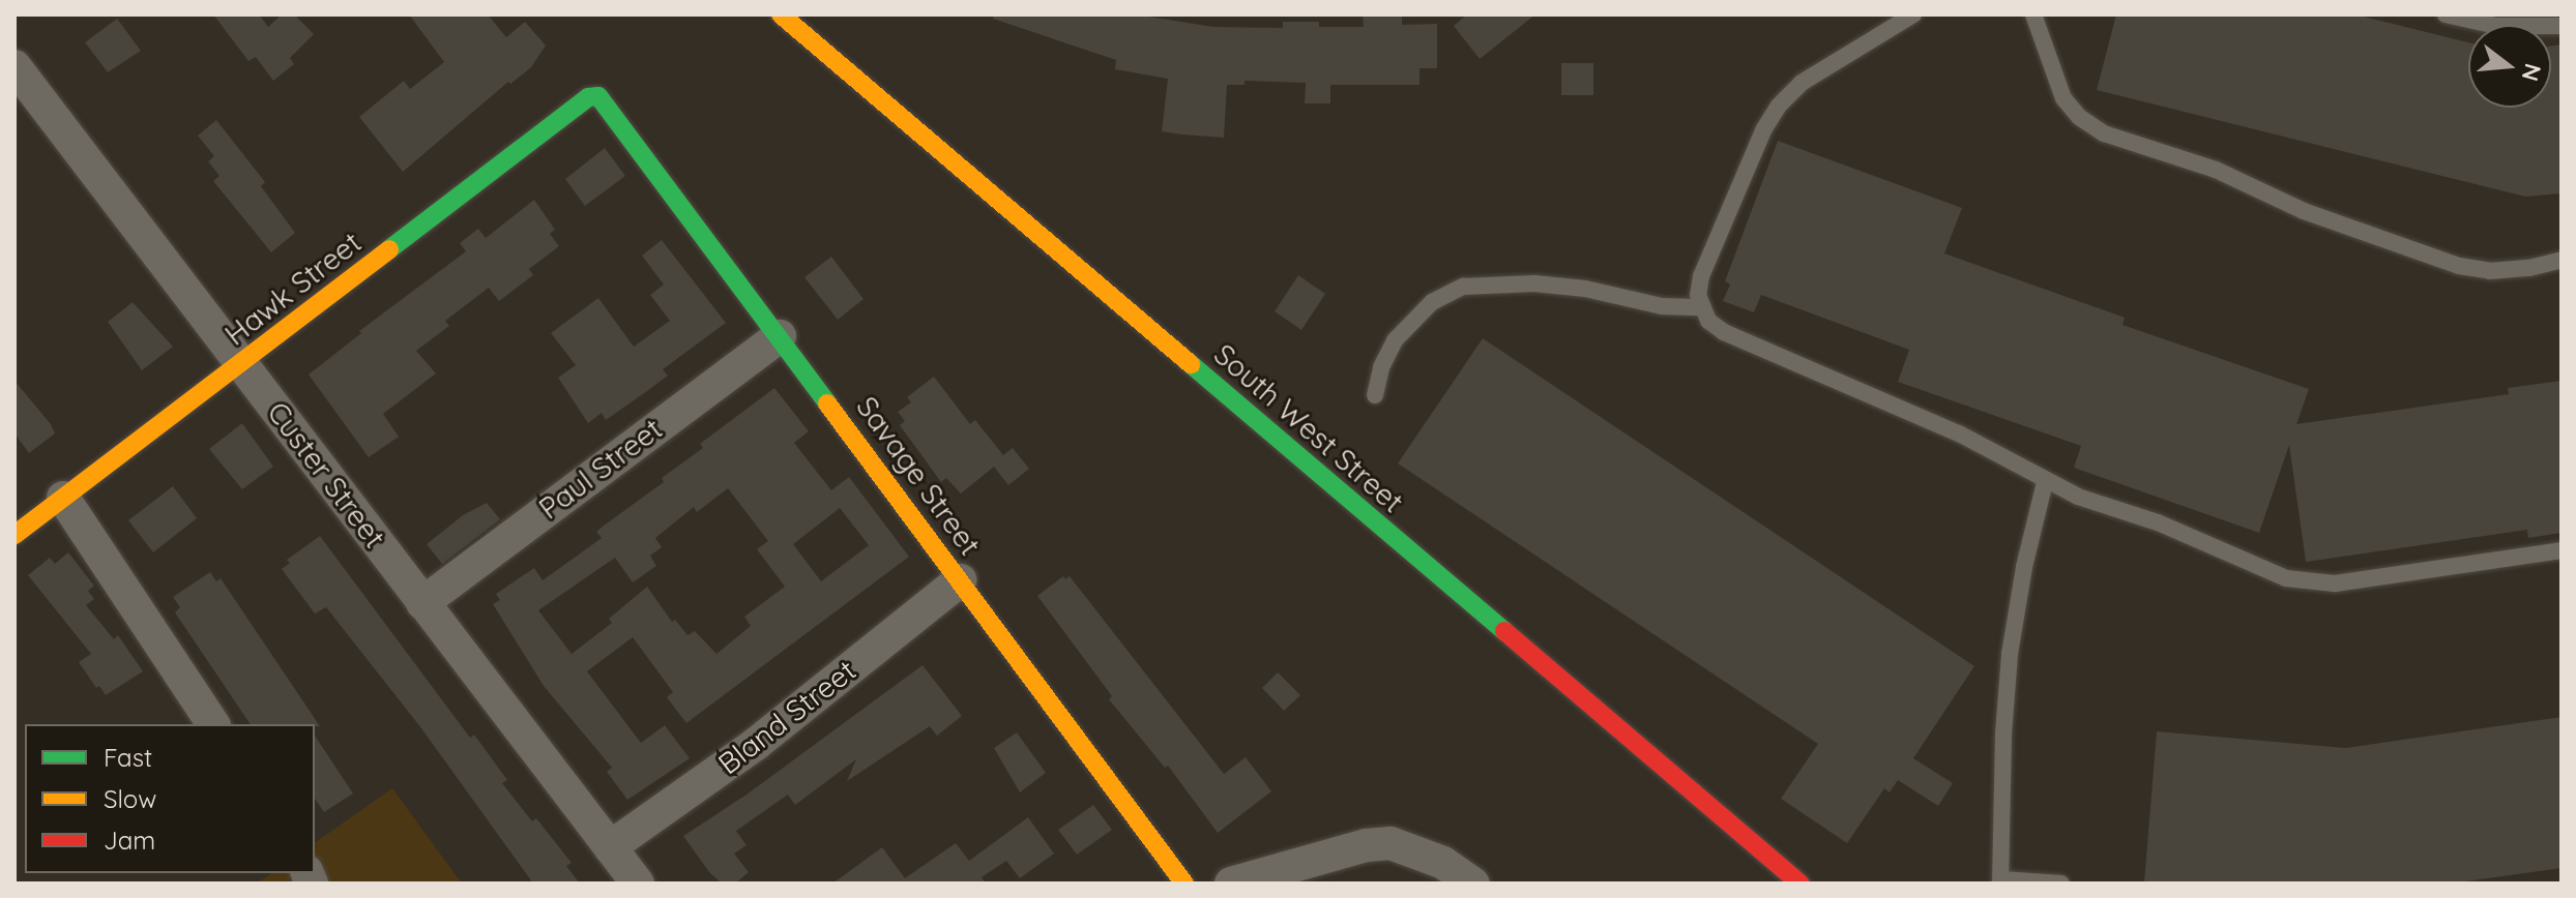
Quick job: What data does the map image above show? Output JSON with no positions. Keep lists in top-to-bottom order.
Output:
{
  "streets": {
    "street": [
      "Hawk Street",
      "South West Street",
      "Paul Street",
      "Custer Street",
      "Savage Street",
      "Bland Street"
    ]
  },
  "crossings": [
    ["Hawk Street", "Custer Street"],
    ["Hawk Street", "Savage Street"],
    ["Paul Street", "Custer Street"],
    ["Paul Street", "Savage Street"],
    ["Custer Street", "Bland Street"],
    ["Savage Street", "Bland Street"]
  ],
  "legend": ["Fast", "Slow", "Jam"],
  "north": "right"
}
